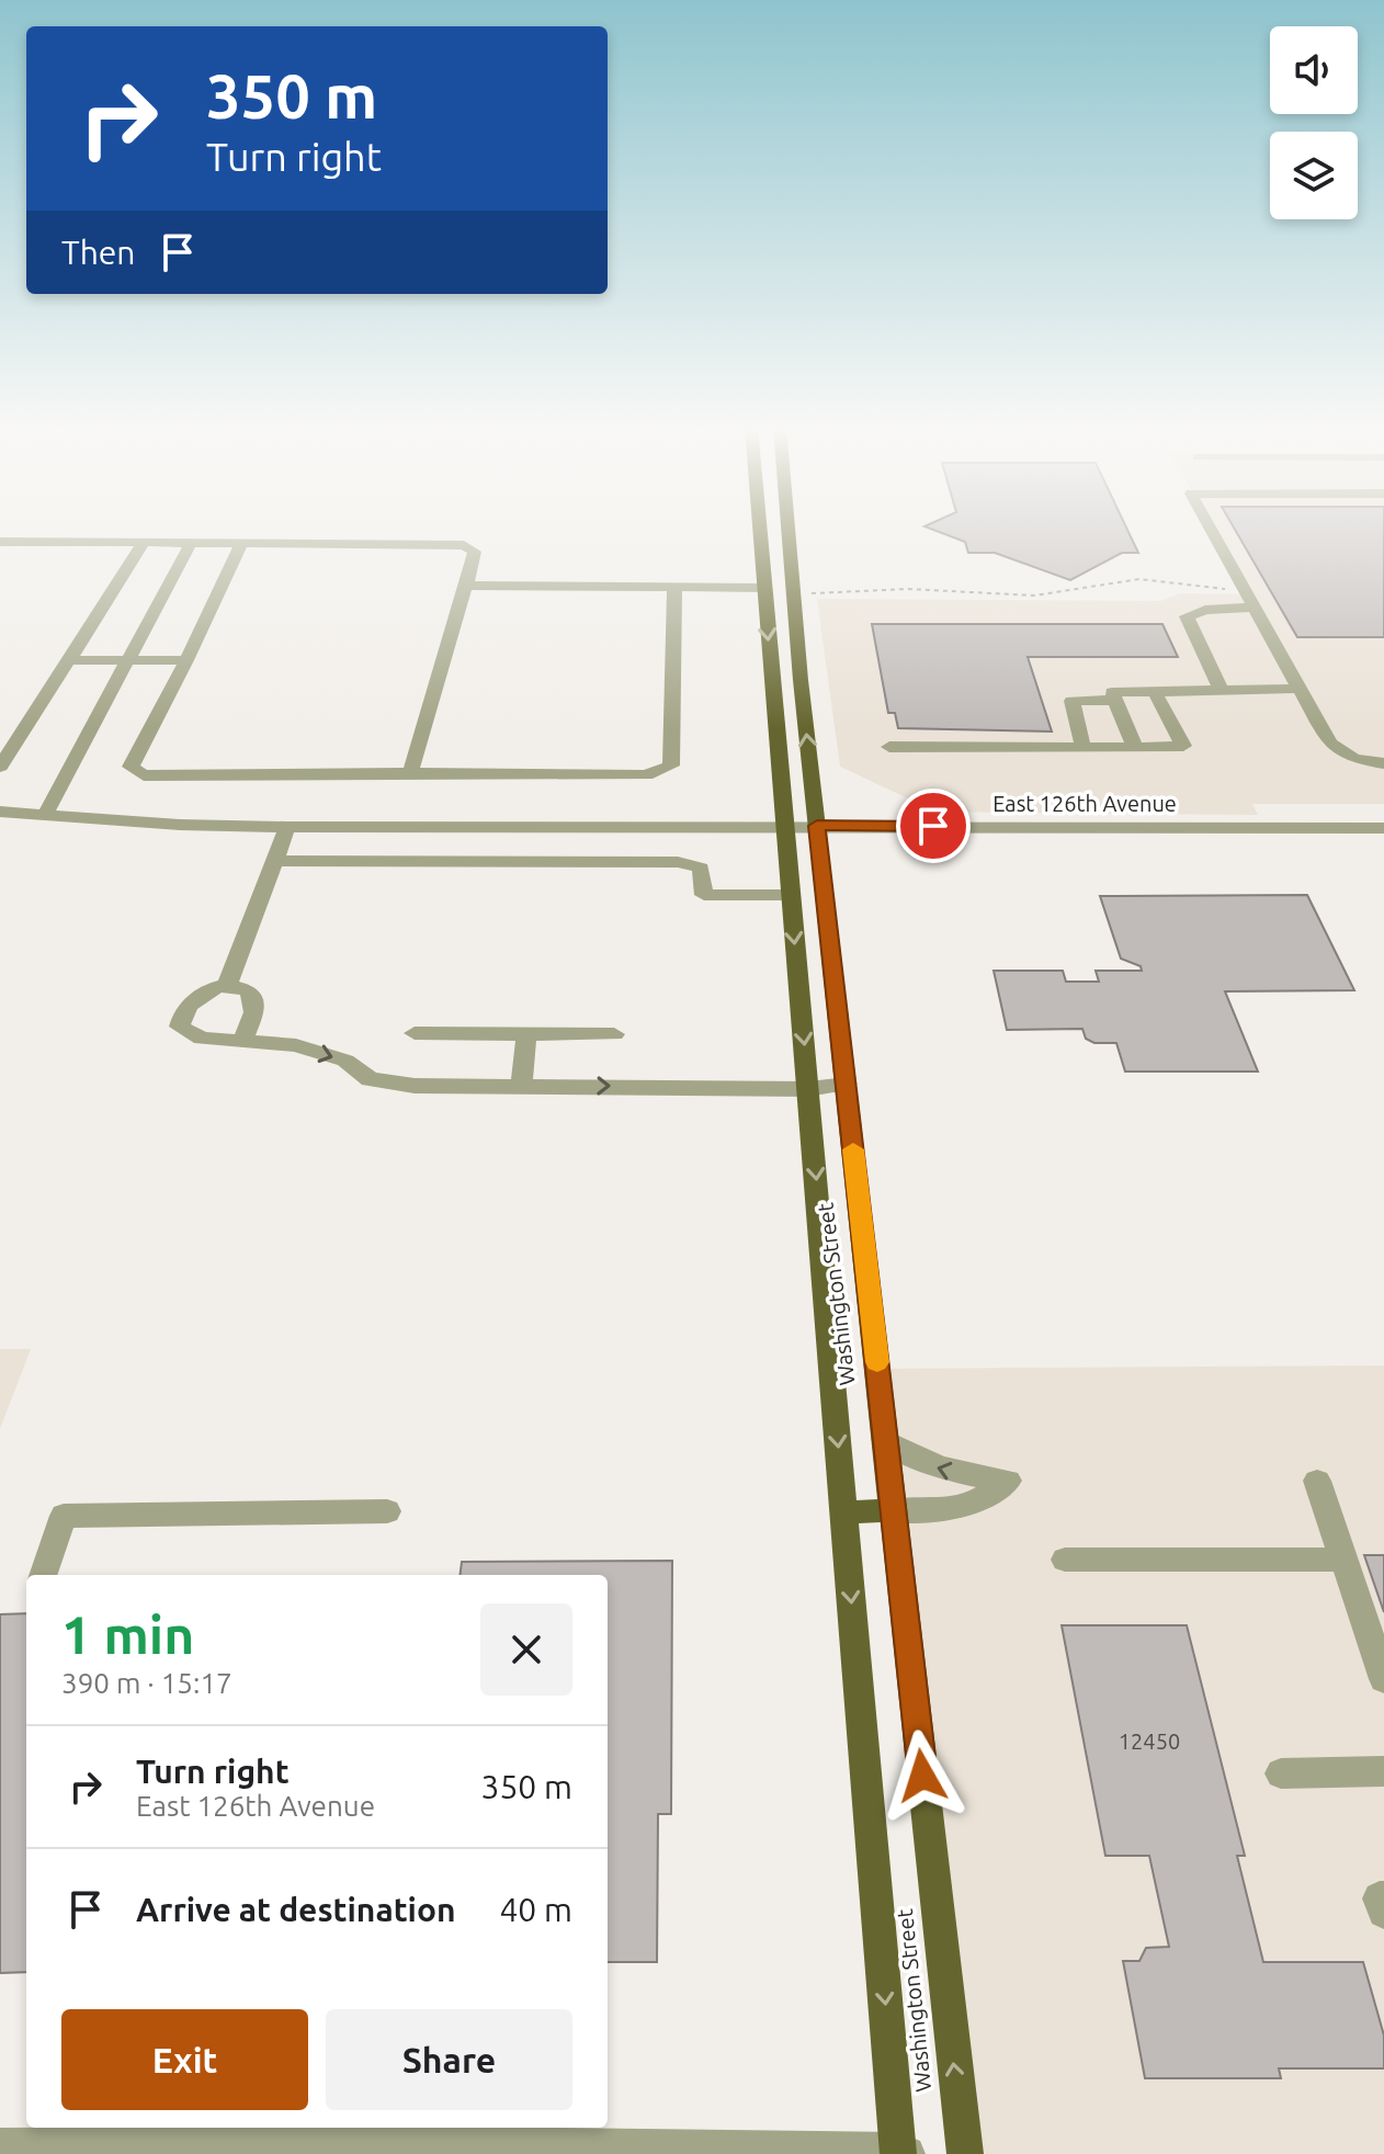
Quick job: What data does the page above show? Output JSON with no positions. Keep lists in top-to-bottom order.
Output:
{
  "streets": {
    "main road": ["Washington Street"],
    "street": ["East 126th Avenue"]
  },
  "crossings": [
    ["East 126th Avenue", "Washington Street"]
  ],
  "house_numbers": ["12450"],
  "page": {
    "turn": ["350 m", "Turn right"],
    "then": "Then",
    "heading": ["1 min", "390 m · 15:17"],
    "list": [
      {
        "name": "Turn right",
        "note": "East 126th Avenue",
        "value": "350 m"
      },
      {
        "name": "Arrive at destination",
        "value": "40 m"
      }
    ],
    "buttons": ["Exit", "Share"]
  }
}
